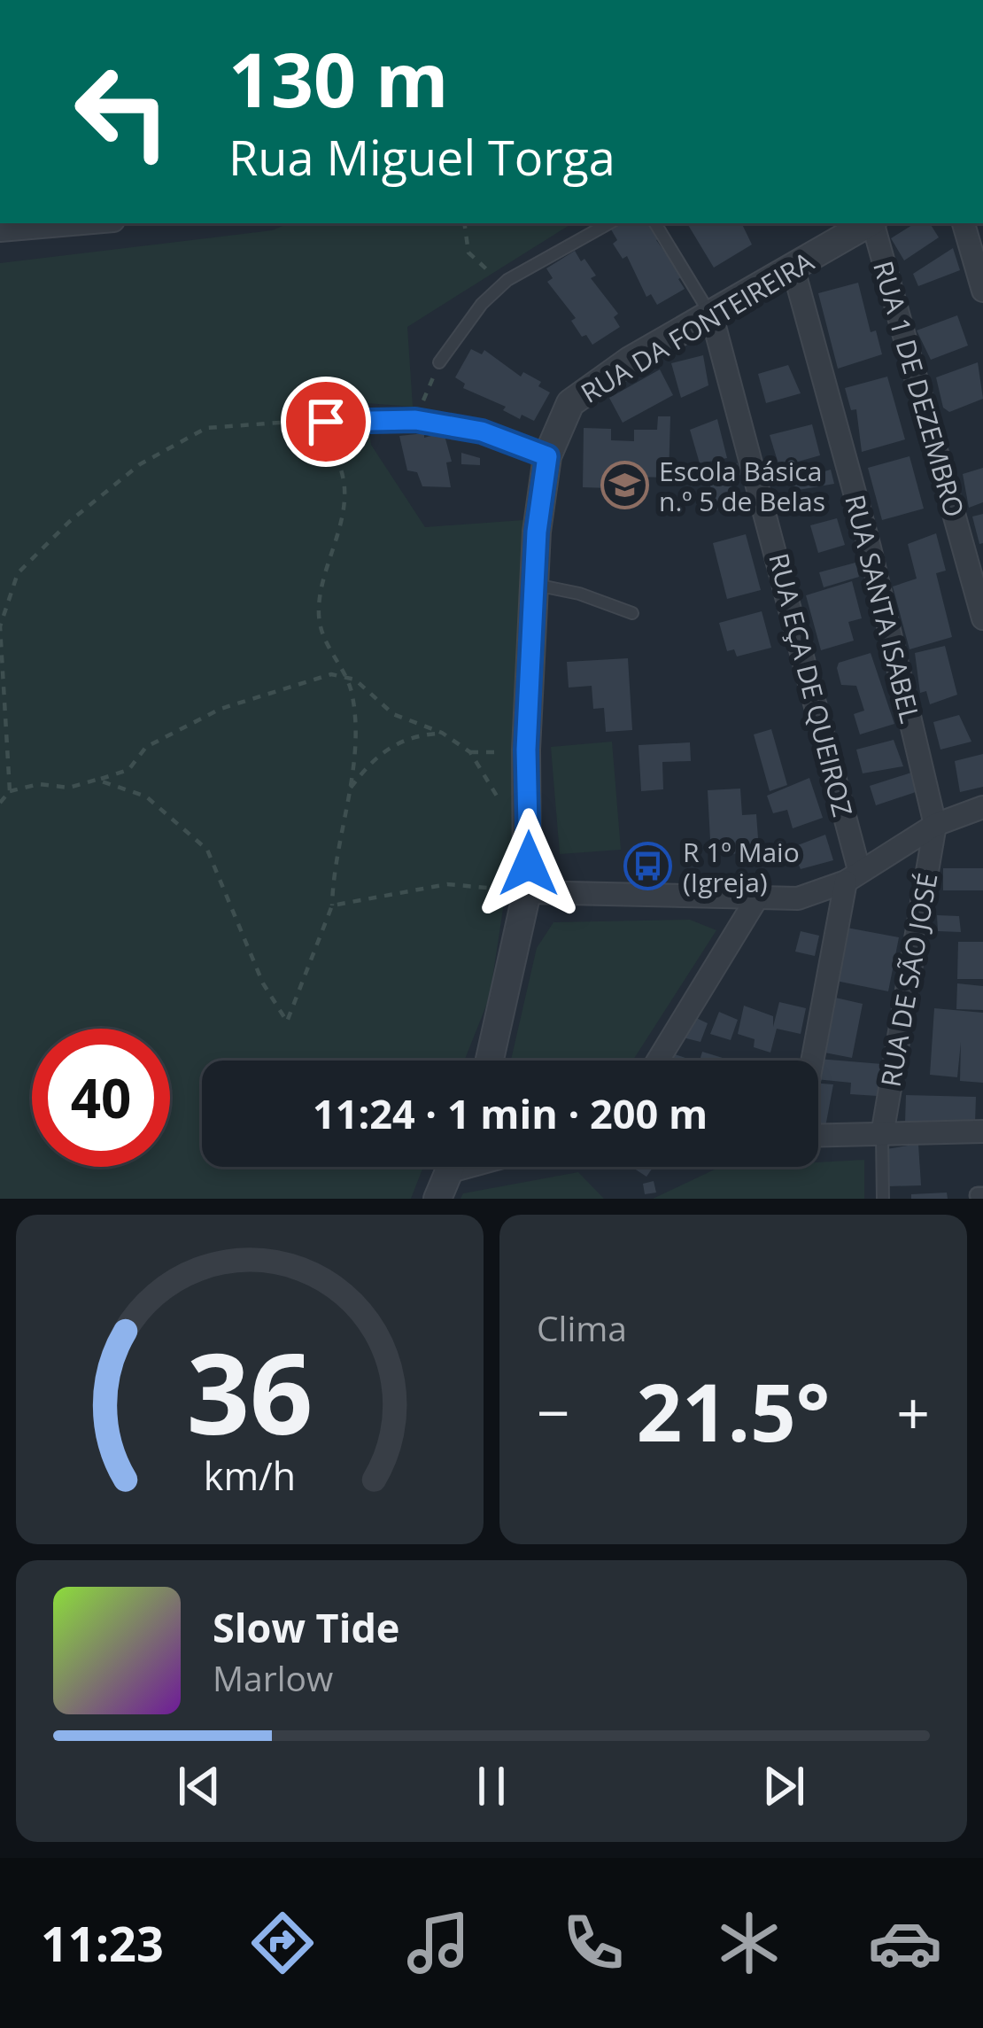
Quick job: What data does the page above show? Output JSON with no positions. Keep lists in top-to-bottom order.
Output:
{
  "streets": {
    "street": [
      "RUA DA FONTEIREIRA",
      "RUA 1 DE DEZEMBRO",
      "RUA SANTA ISABEL",
      "RUA EÇA DE QUEIROZ",
      "RUA DE SÃO JOSÉ"
    ]
  },
  "crossings": [
    ["RUA DA FONTEIREIRA", "RUA SANTA ISABEL"],
    ["RUA DA FONTEIREIRA", "RUA EÇA DE QUEIROZ"],
    ["RUA SANTA ISABEL", "RUA DE SÃO JOSÉ"]
  ],
  "places": {
    "school or university": ["Escola Básica n.º 5 de Belas"],
    "bus stop": ["R 1º Maio (Igreja)"]
  },
  "page": {
    "turn": ["130 m", "Rua Miguel Torga"],
    "limit": "40",
    "trip": "11:24 · 1 min · 200 m",
    "tile": "Clima",
    "heat": ["−", "21.5°", "+"],
    "song": ["Slow Tide", "Marlow"],
    "tabs": "11:23",
    "gauge": ["36", "km/h"]
  }
}
